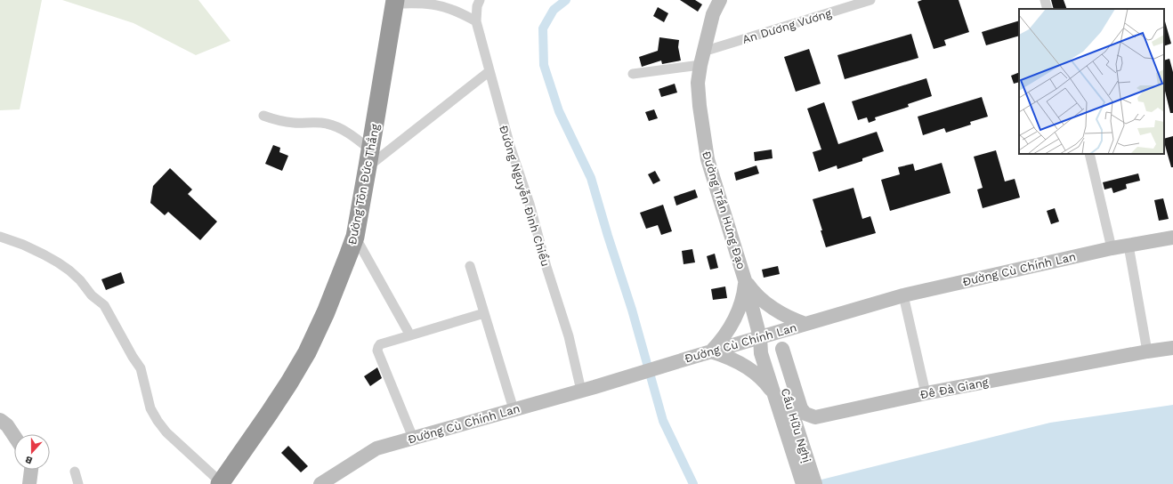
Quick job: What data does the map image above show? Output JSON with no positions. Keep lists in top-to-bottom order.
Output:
{
  "streets": {
    "highway": ["Đường Tôn Đức Thắng"],
    "main road": [
      "Đường Trần Hưng Đạo",
      "Đường Cù Chính Lan",
      "Đê Đà Giang",
      "Cầu Hữu Nghị"
    ],
    "street": ["An Dương Vương", "Đường Nguyễn Đình Chiểu"]
  },
  "crossings": [
    ["An Dương Vương", "Đường Trần Hưng Đạo"],
    ["Đường Nguyễn Đình Chiểu", "Đường Cù Chính Lan"],
    ["Đường Trần Hưng Đạo", "Đường Cù Chính Lan"]
  ],
  "north": "bottom"
}
